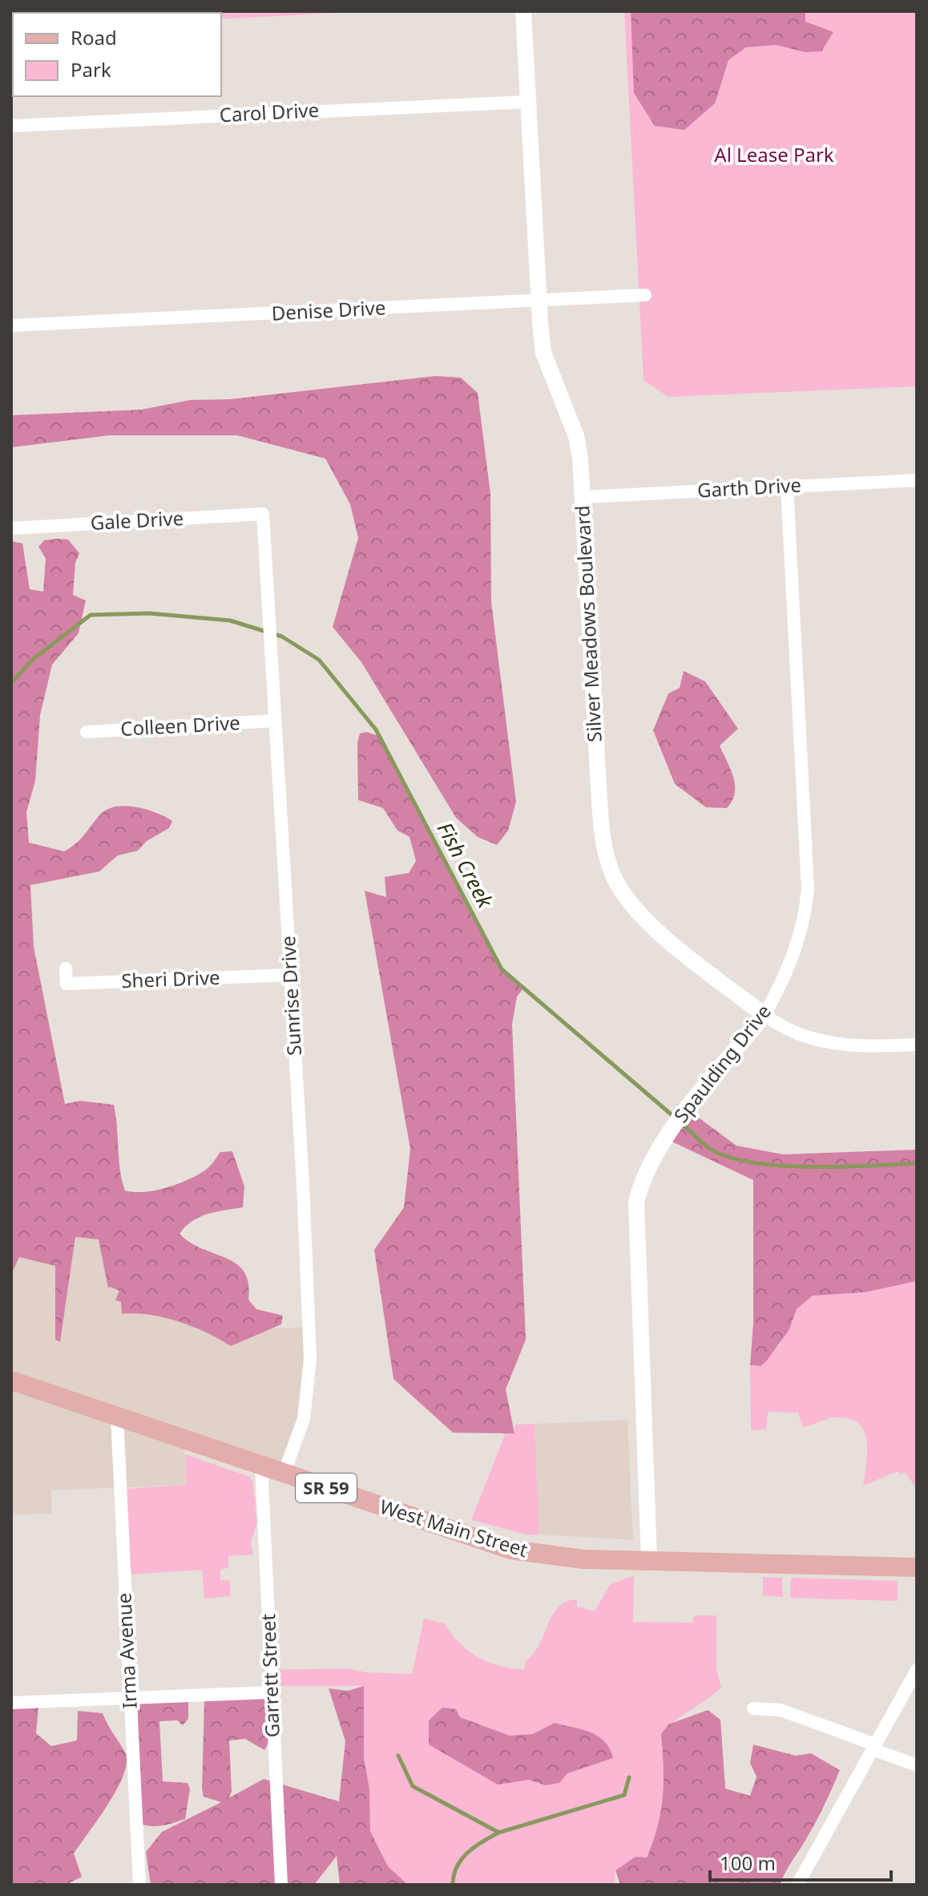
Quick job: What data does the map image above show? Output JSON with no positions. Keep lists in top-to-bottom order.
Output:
{
  "streets": {
    "main road": ["SR 59", "West Main Street"],
    "street": [
      "Carol Drive",
      "Denise Drive",
      "Garth Drive",
      "Gale Drive",
      "Silver Meadows Boulevard",
      "Colleen Drive",
      "Sheri Drive",
      "Sunrise Drive",
      "Spaulding Drive",
      "Irma Avenue",
      "Garrett Street"
    ]
  },
  "crossings": [
    ["Carol Drive", "Silver Meadows Boulevard"],
    ["Denise Drive", "Silver Meadows Boulevard"],
    ["Garth Drive", "Silver Meadows Boulevard"],
    ["Garth Drive", "Spaulding Drive"],
    ["Gale Drive", "Sunrise Drive"],
    ["Silver Meadows Boulevard", "Spaulding Drive"],
    ["Colleen Drive", "Sunrise Drive"],
    ["Sheri Drive", "Sunrise Drive"],
    ["Sunrise Drive", "West Main Street"],
    ["Spaulding Drive", "West Main Street"],
    ["West Main Street", "Irma Avenue"],
    ["West Main Street", "Garrett Street"]
  ],
  "water": ["Fish Creek"],
  "parks": ["Al Lease Park"],
  "legend": ["Road", "Park"],
  "scale_bar": "100 m"
}
